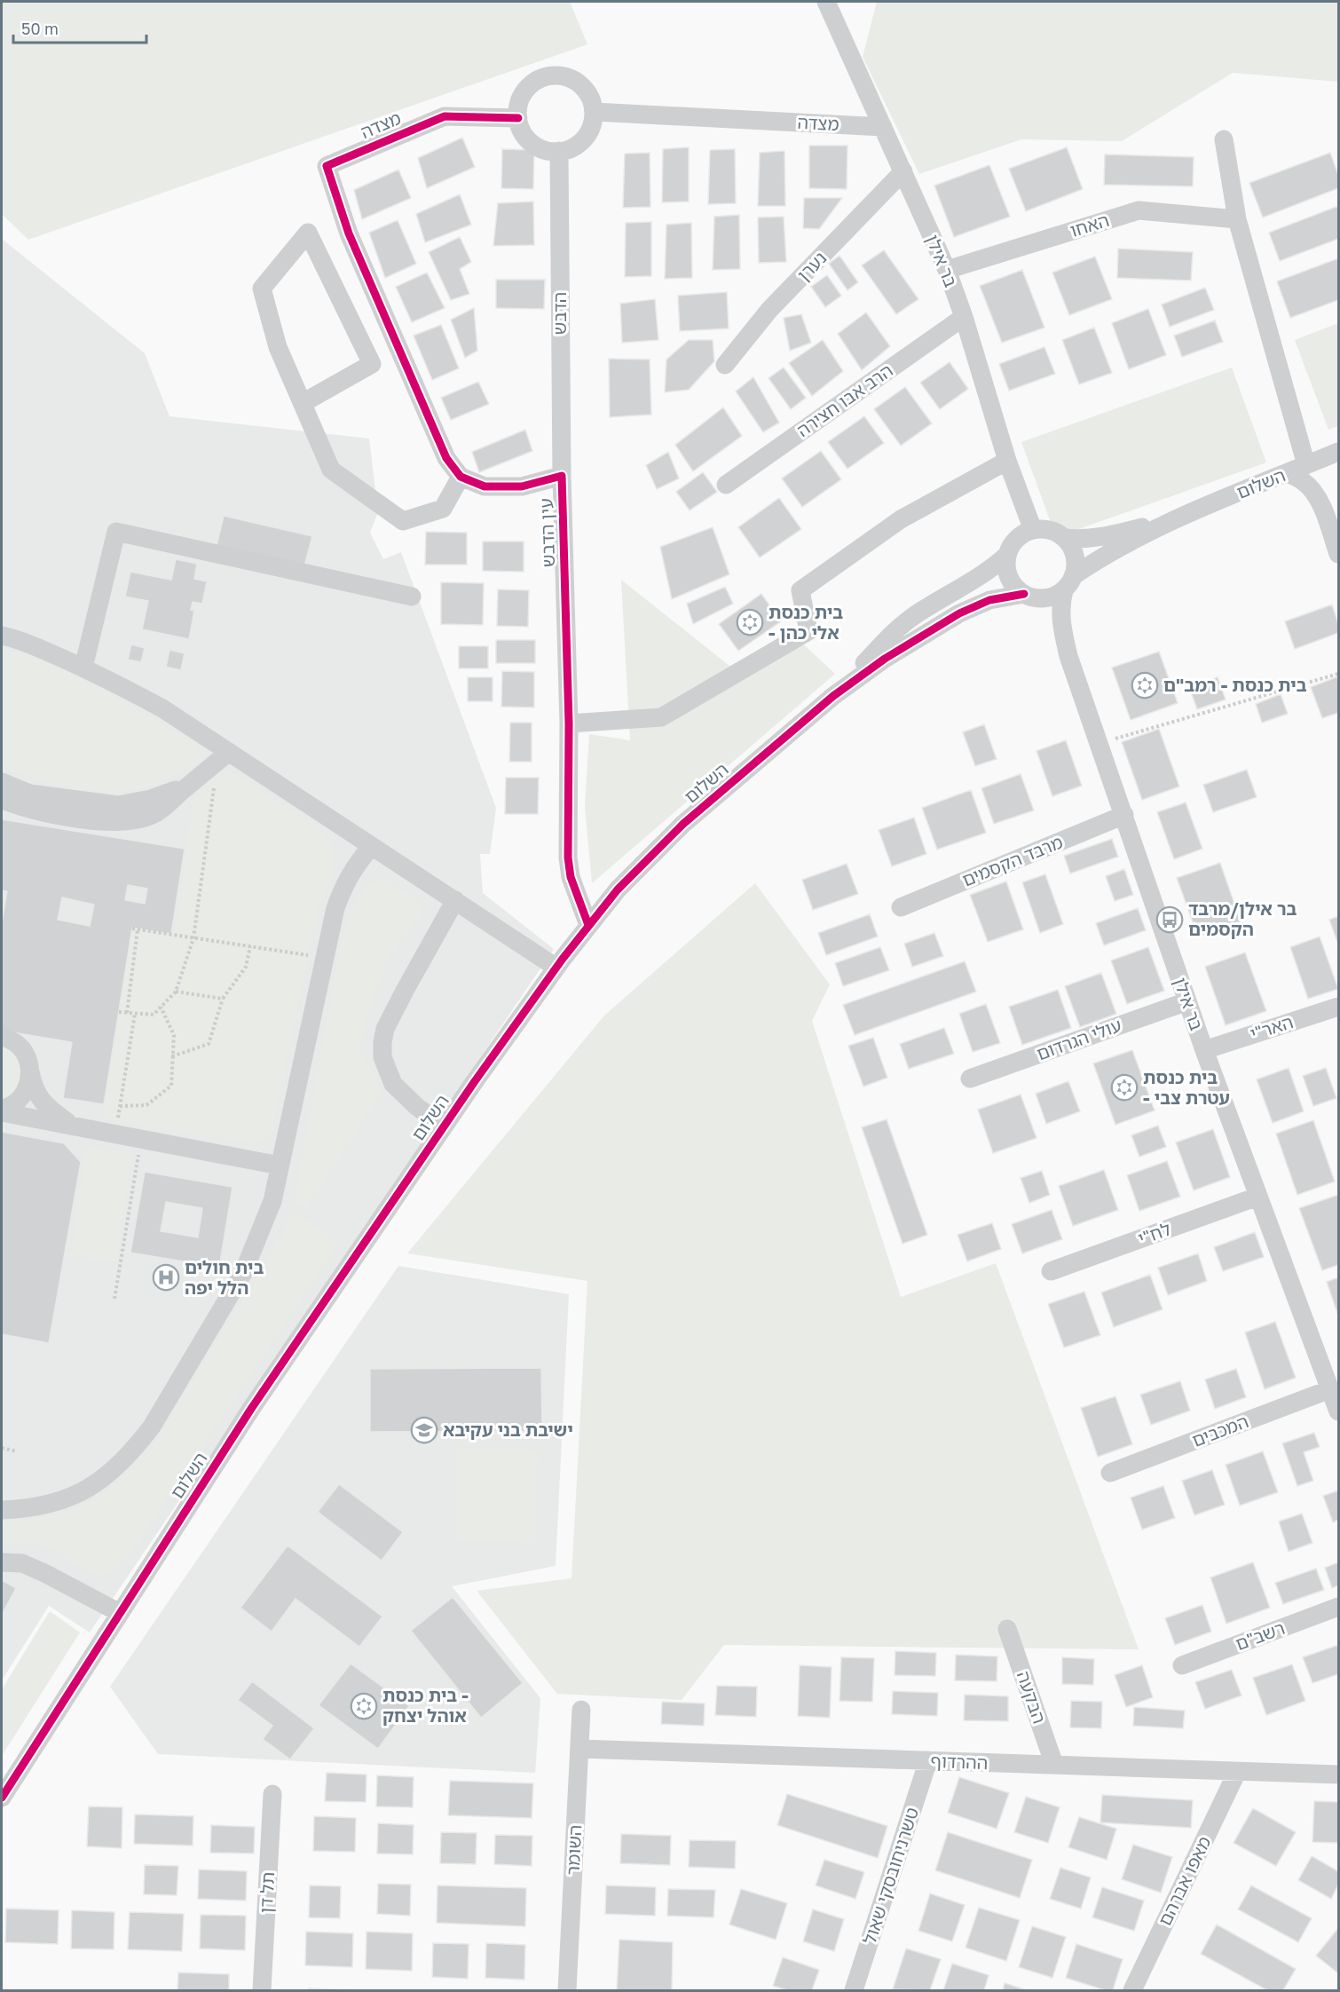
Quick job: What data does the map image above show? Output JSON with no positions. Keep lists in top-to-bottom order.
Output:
{
  "streets": {
    "street": [
      "מצדה",
      "האחו",
      "בר אילן",
      "נערן",
      "הדבש",
      "הרב אבו חצירה",
      "השלום",
      "עין הדבש",
      "מרבד הקסמים",
      "האר\"י",
      "עולי הגרדום",
      "לח\"י",
      "המכבים",
      "רשב\"ם",
      "הבקעה",
      "ההרדוף",
      "השומר",
      "טשרניחובסקי שאול",
      "מאפו אברהם",
      "תל דן"
    ]
  },
  "crossings": [
    ["מצדה", "בר אילן"],
    ["מצדה", "הדבש"],
    ["מצדה", "עין הדבש"],
    ["האחו", "בר אילן"],
    ["בר אילן", "נערן"],
    ["בר אילן", "הרב אבו חצירה"],
    ["בר אילן", "השלום"],
    ["בר אילן", "מרבד הקסמים"],
    ["בר אילן", "האר\"י"],
    ["בר אילן", "עולי הגרדום"],
    ["בר אילן", "לח\"י"],
    ["בר אילן", "המכבים"],
    ["הדבש", "עין הדבש"],
    ["השלום", "עין הדבש"],
    ["הבקעה", "ההרדוף"],
    ["ההרדוף", "השומר"],
    ["ההרדוף", "טשרניחובסקי שאול"],
    ["ההרדוף", "מאפו אברהם"]
  ],
  "places": {
    "synagogue": [
      "בית כנסת - אלי כהן",
      "בית כנסת - רמב\"ם",
      "בית כנסת - עטרת צבי",
      "בית כנסת - אוהל יצחק"
    ],
    "bus stop": ["בר אילן/מרבד הקסמים"],
    "hospital": ["בית חולים הלל יפה"],
    "school or university": ["ישיבת בני עקיבא"]
  },
  "scale_bar": "50 m"
}
